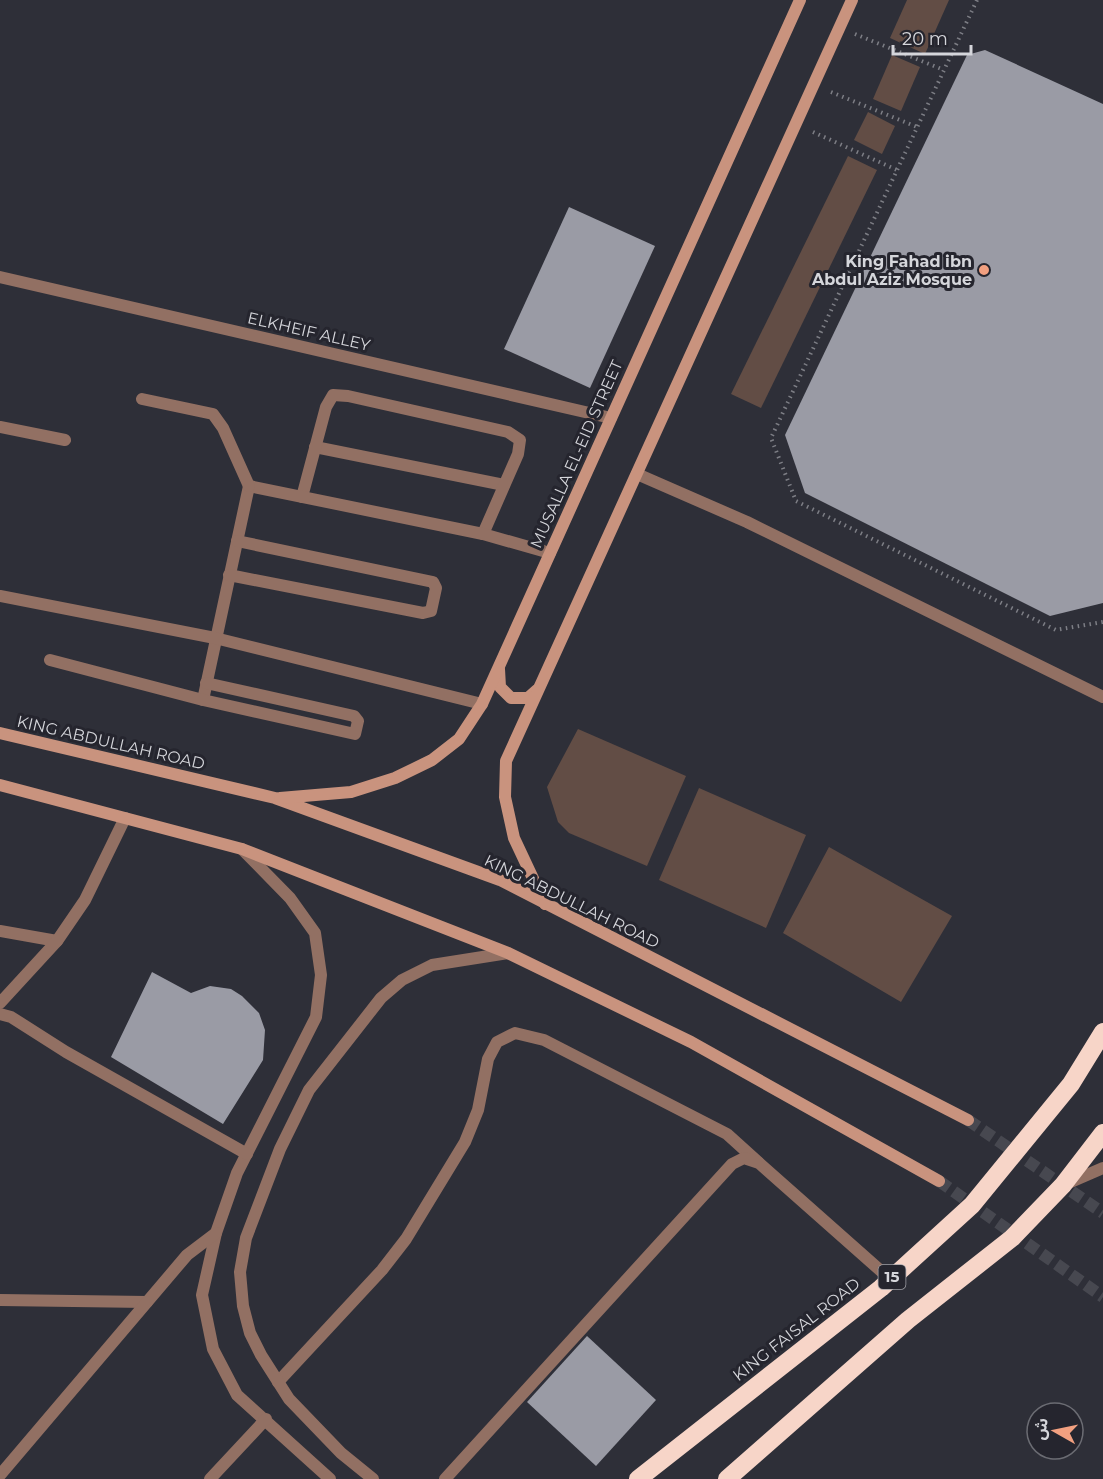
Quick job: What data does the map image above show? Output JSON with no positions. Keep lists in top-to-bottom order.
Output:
{
  "streets": {
    "highway": ["15", "KING FAISAL ROAD"],
    "street": ["ELKHEIF ALLEY", "MUSALLA EL-EID STREET", "KING ABDULLAH ROAD"]
  },
  "crossings": [
    ["ELKHEIF ALLEY", "MUSALLA EL-EID STREET"],
    ["MUSALLA EL-EID STREET", "KING ABDULLAH ROAD"]
  ],
  "places": ["King Fahad ibn Abdul Aziz Mosque"],
  "scale_bar": "20 m",
  "north": "left"
}
